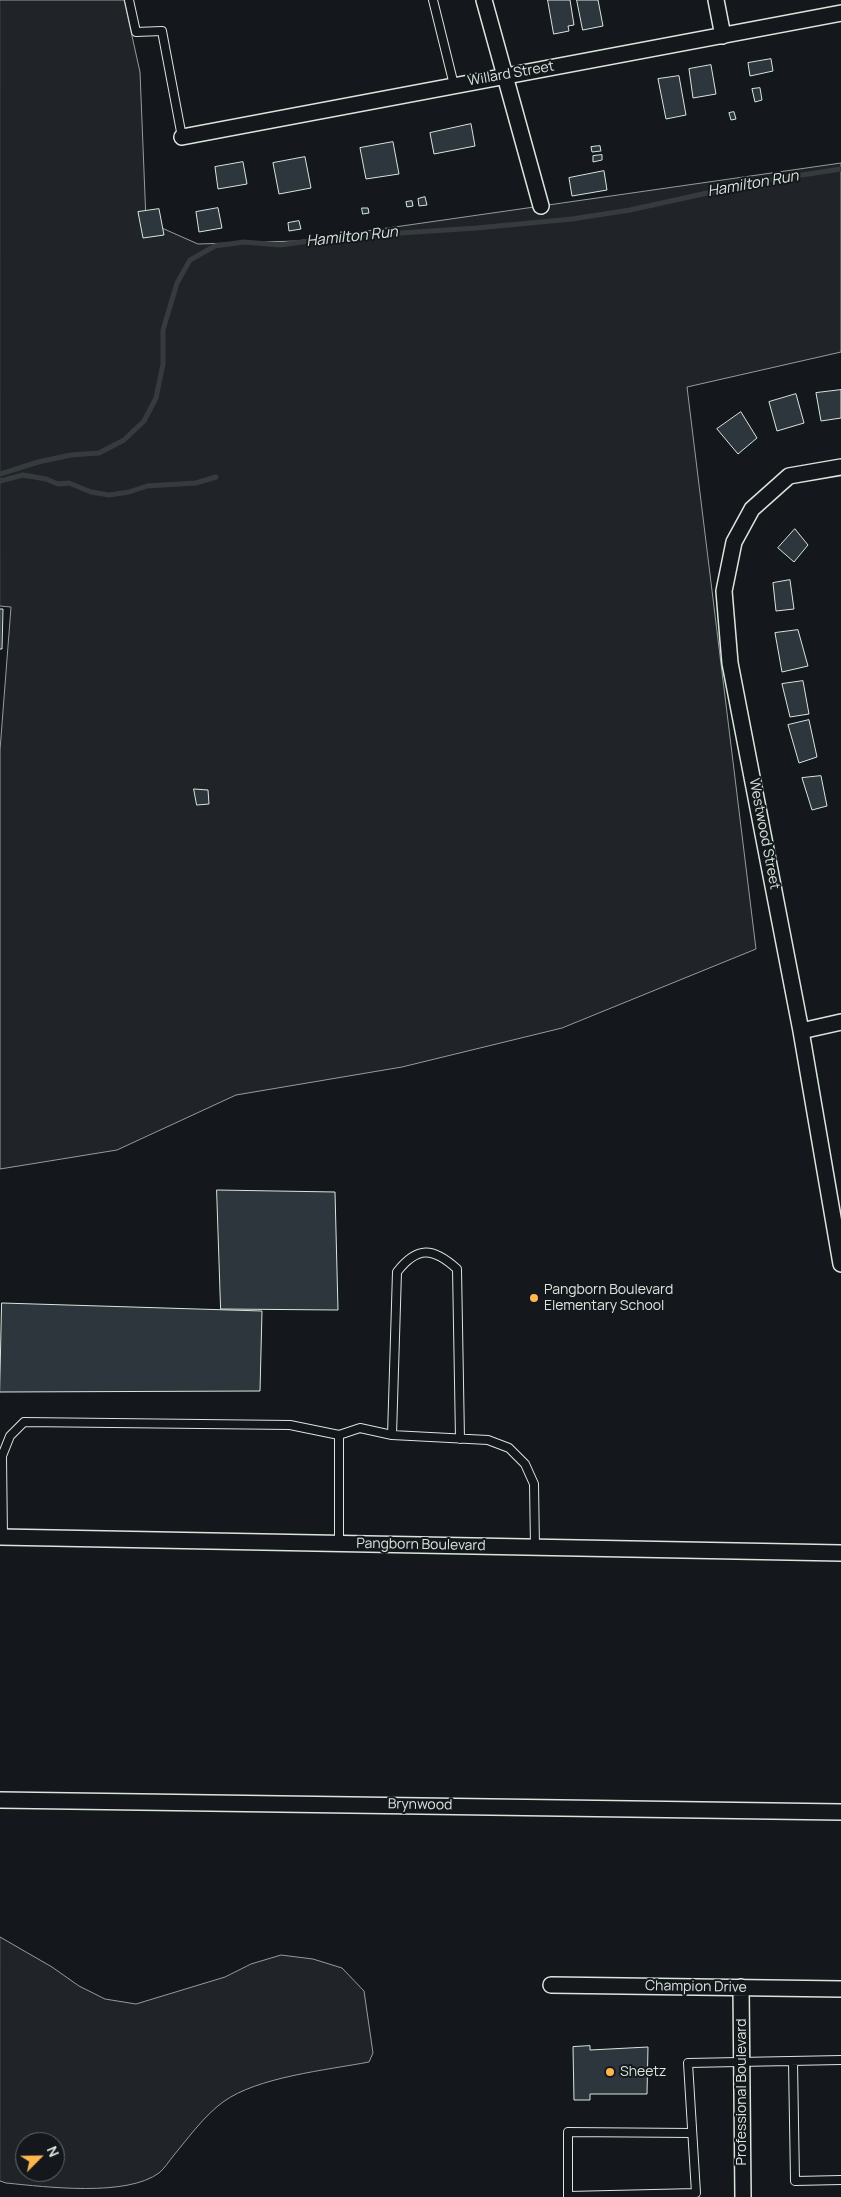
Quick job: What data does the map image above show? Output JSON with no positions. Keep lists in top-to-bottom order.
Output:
{
  "streets": {
    "street": [
      "Willard Street",
      "Westwood Street",
      "Pangborn Boulevard",
      "Brynwood",
      "Champion Drive",
      "Professional Boulevard"
    ]
  },
  "crossings": [
    ["Champion Drive", "Professional Boulevard"]
  ],
  "water": ["Hamilton Run"],
  "places": ["Pangborn Boulevard Elementary School", "Sheetz"],
  "north": "top right"
}
